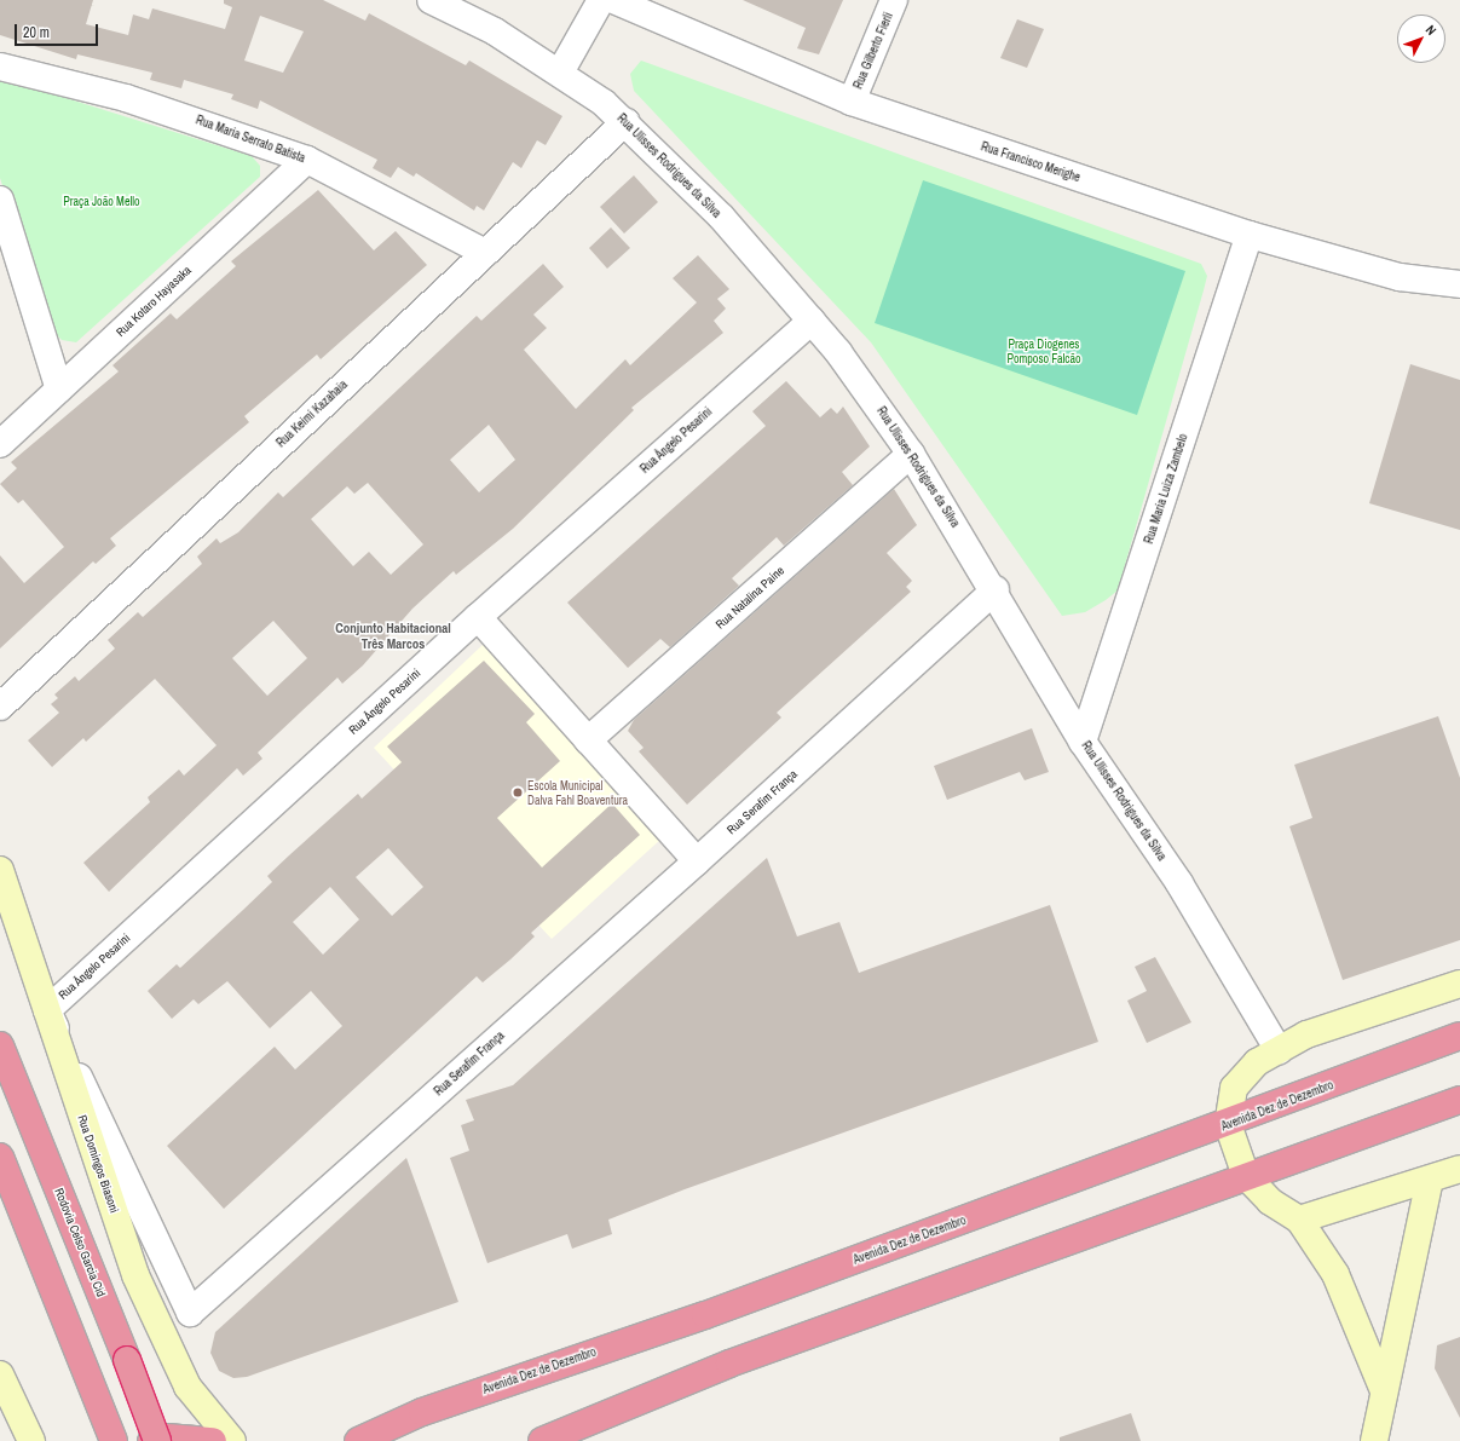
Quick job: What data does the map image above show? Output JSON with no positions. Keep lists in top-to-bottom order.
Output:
{
  "streets": {
    "highway": ["Avenida Dez de Dezembro", "Rodovia Celso Garcia Cid"],
    "street": [
      "Rua Gilberto Fierli",
      "Rua Maria Serrato Batista",
      "Rua Francisco Merighe",
      "Rua Ulisses Rodrigues da Silva",
      "Rua Kotaro Hayasaka",
      "Rua Keimi Kazahaia",
      "Rua Ângelo Pesarini",
      "Rua Maria Luiza Zambelo",
      "Rua Natalina Paine",
      "Rua Serafim França",
      "Rua Domingos Biasoni"
    ]
  },
  "crossings": [
    ["Rua Gilberto Fierli", "Rua Francisco Merighe"],
    ["Rua Maria Serrato Batista", "Rua Kotaro Hayasaka"],
    ["Rua Maria Serrato Batista", "Rua Keimi Kazahaia"],
    ["Rua Francisco Merighe", "Rua Maria Luiza Zambelo"],
    ["Rua Ulisses Rodrigues da Silva", "Rua Keimi Kazahaia"],
    ["Rua Ulisses Rodrigues da Silva", "Rua Ângelo Pesarini"],
    ["Rua Ulisses Rodrigues da Silva", "Rua Maria Luiza Zambelo"],
    ["Rua Ulisses Rodrigues da Silva", "Rua Natalina Paine"],
    ["Rua Ulisses Rodrigues da Silva", "Rua Serafim França"],
    ["Rua Ângelo Pesarini", "Rua Serafim França"],
    ["Rua Ângelo Pesarini", "Rua Domingos Biasoni"],
    ["Rua Serafim França", "Rua Domingos Biasoni"]
  ],
  "districts": ["Conjunto Habitacional Três Marcos"],
  "parks": ["Praça João Mello", "Praça Diogenes Pomposo Falcão"],
  "places": ["Escola Municipal Dalva Fahl Boaventura"],
  "scale_bar": "20 m",
  "north": "top right"
}
